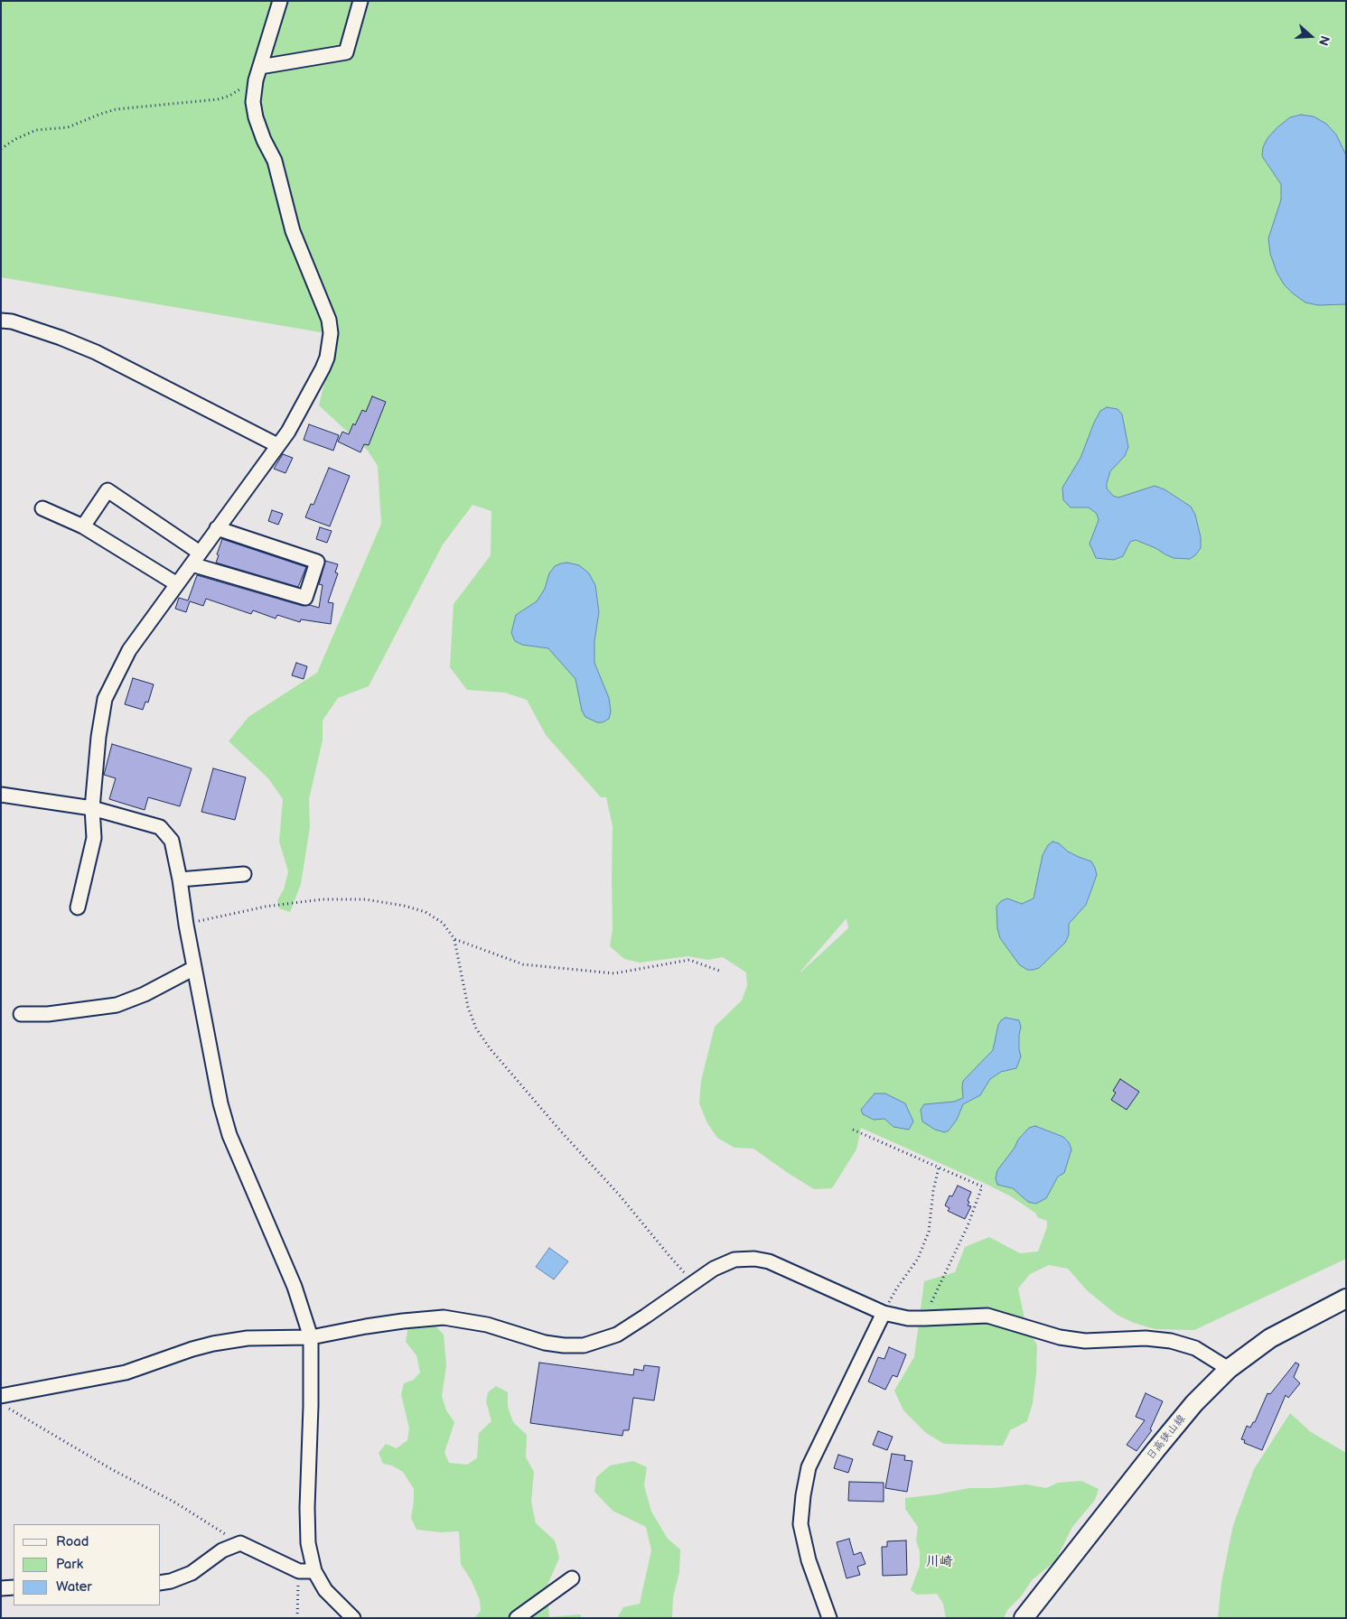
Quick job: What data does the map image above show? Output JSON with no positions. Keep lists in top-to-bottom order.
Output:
{
  "streets": {
    "main road": ["日高狭山線"]
  },
  "districts": ["川崎"],
  "legend": ["Road", "Park", "Water"],
  "north": "right"
}
